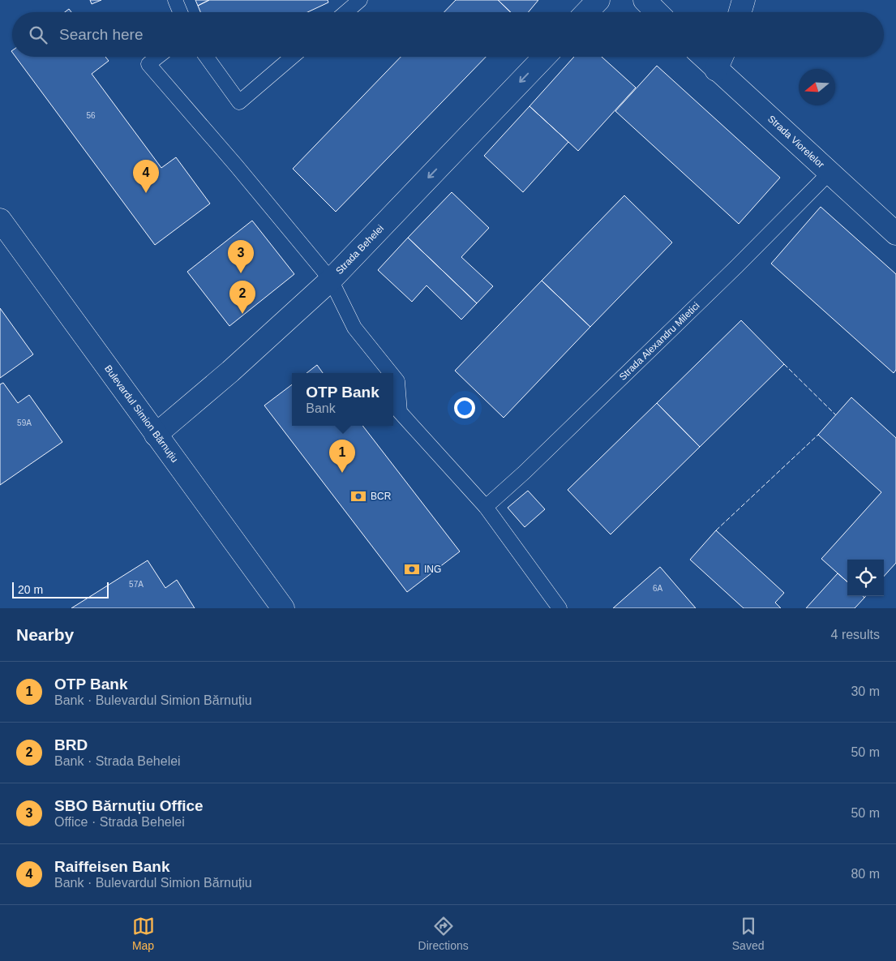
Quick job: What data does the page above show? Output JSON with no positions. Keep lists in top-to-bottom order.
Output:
{
  "streets": {
    "street": ["Strada Viorelelor", "Strada Behelei", "Bulevardul Simion Bărnuțiu"],
    "lane": ["Strada Alexandru Miletici"]
  },
  "crossings": [
    ["Strada Viorelelor", "Strada Alexandru Miletici"],
    ["Strada Behelei", "Bulevardul Simion Bărnuțiu"]
  ],
  "one_way": ["Strada Behelei"],
  "places": {
    "bank": ["BCR", "ING"]
  },
  "house_numbers": [
    "56",
    "59A",
    "57A",
    "6A"
  ],
  "scale_bar": "20 m",
  "north": "left",
  "page": {
    "search": "Search here",
    "pins": [
      "4",
      "3",
      "2",
      "1"
    ],
    "popup": ["OTP Bank", "Bank"],
    "scale": "20 m",
    "heading": ["Nearby", "4 results"],
    "list": [
      {
        "mark": "1",
        "name": "OTP Bank",
        "note": "Bank · Bulevardul Simion Bărnuțiu",
        "value": "30 m"
      },
      {
        "mark": "2",
        "name": "BRD",
        "note": "Bank · Strada Behelei",
        "value": "50 m"
      },
      {
        "mark": "3",
        "name": "SBO Bărnuțiu Office",
        "note": "Office · Strada Behelei",
        "value": "50 m"
      },
      {
        "mark": "4",
        "name": "Raiffeisen Bank",
        "note": "Bank · Bulevardul Simion Bărnuțiu",
        "value": "80 m"
      }
    ],
    "nav": ["Map", "Directions", "Saved"]
  }
}
